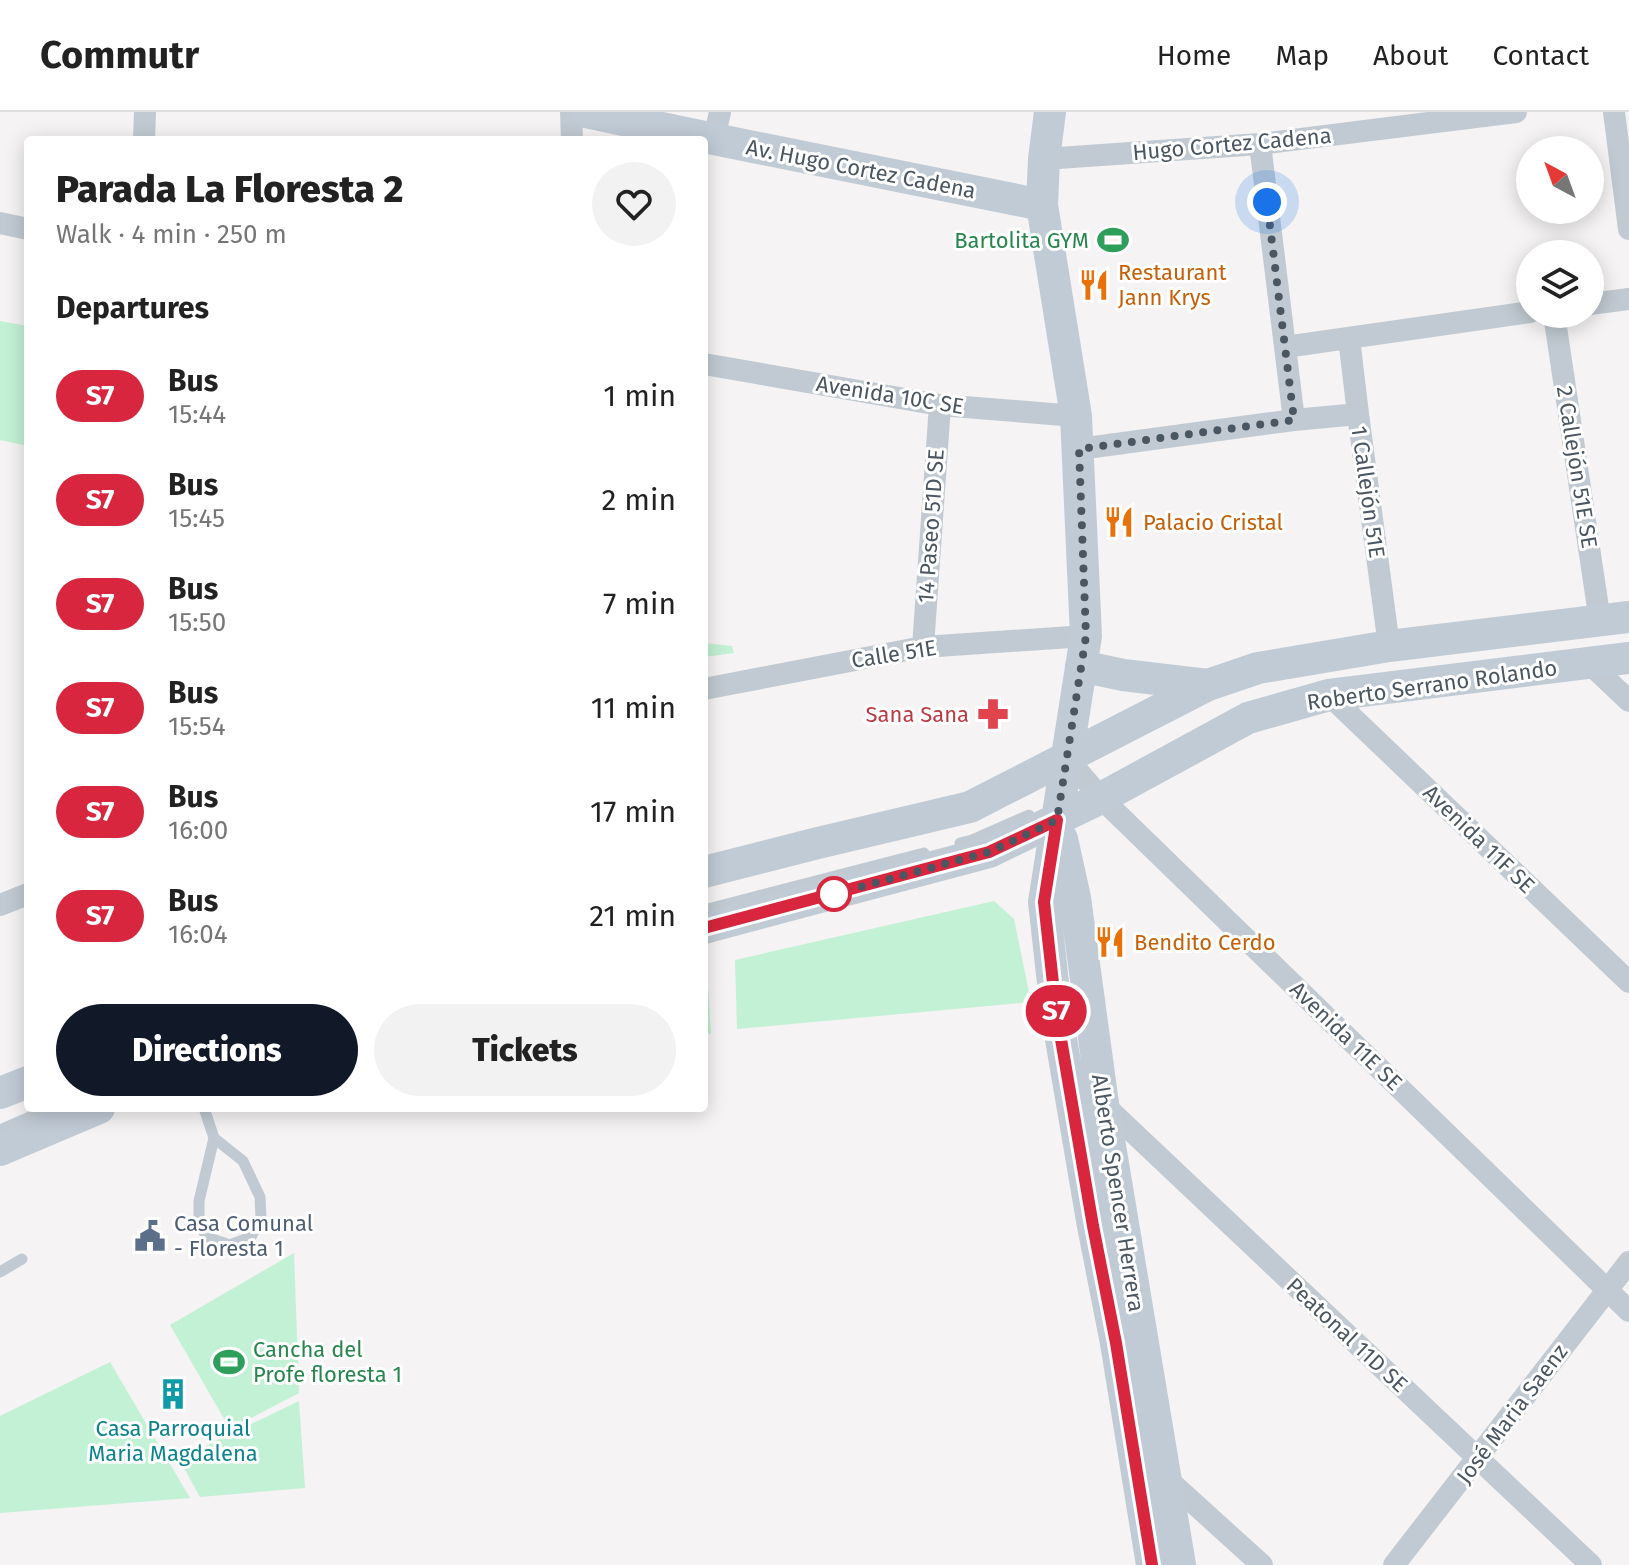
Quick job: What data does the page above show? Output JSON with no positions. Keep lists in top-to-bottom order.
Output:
{
  "streets": {
    "street": [
      "Hugo Cortez Cadena",
      "Av. Hugo Cortez Cadena",
      "Avenida 10C SE",
      "2 Callejón 51E SE",
      "1 Callejón 51E",
      "14 Paseo 51D SE",
      "Calle 51E",
      "Roberto Serrano Rolando",
      "Avenida 11F SE",
      "Avenida 11E SE",
      "Alberto Spencer Herrera",
      "Peatonal 11D SE",
      "José Maria Saenz"
    ]
  },
  "crossings": [
    ["Hugo Cortez Cadena", "Alberto Spencer Herrera"],
    ["Av. Hugo Cortez Cadena", "Alberto Spencer Herrera"],
    ["Avenida 10C SE", "14 Paseo 51D SE"],
    ["Avenida 10C SE", "Alberto Spencer Herrera"],
    ["2 Callejón 51E SE", "Roberto Serrano Rolando"],
    ["1 Callejón 51E", "Roberto Serrano Rolando"],
    ["14 Paseo 51D SE", "Calle 51E"],
    ["Calle 51E", "Alberto Spencer Herrera"],
    ["Roberto Serrano Rolando", "Avenida 11F SE"],
    ["Roberto Serrano Rolando", "Avenida 11E SE"],
    ["Roberto Serrano Rolando", "Alberto Spencer Herrera"],
    ["Avenida 11E SE", "Alberto Spencer Herrera"],
    ["Avenida 11E SE", "José Maria Saenz"],
    ["Alberto Spencer Herrera", "Peatonal 11D SE"],
    ["Peatonal 11D SE", "José Maria Saenz"]
  ],
  "places": {
    "sports": ["Bartolita GYM", "Cancha del Profe floresta 1"],
    "restaurant": ["Restaurant Jann Krys", "Palacio Cristal", "Bendito Cerdo"],
    "pharmacy": ["Sana Sana"],
    "public building": ["Casa Comunal - Floresta 1"],
    "building": ["Casa Parroquial Maria Magdalena"]
  },
  "lines": ["bus line S7"],
  "north": "top left",
  "page": {
    "header": "Commutr",
    "nav": [
      "Home",
      "Map",
      "About",
      "Contact"
    ],
    "on_map": "S7",
    "heading": [
      ["Parada La Floresta 2", "Walk · 4 min · 250 m"],
      "Departures"
    ],
    "list": [
      {
        "mark": "S7",
        "name": "Bus",
        "note": "15:44",
        "value": "1 min"
      },
      {
        "mark": "S7",
        "name": "Bus",
        "note": "15:45",
        "value": "2 min"
      },
      {
        "mark": "S7",
        "name": "Bus",
        "note": "15:50",
        "value": "7 min"
      },
      {
        "mark": "S7",
        "name": "Bus",
        "note": "15:54",
        "value": "11 min"
      },
      {
        "mark": "S7",
        "name": "Bus",
        "note": "16:00",
        "value": "17 min"
      },
      {
        "mark": "S7",
        "name": "Bus",
        "note": "16:04",
        "value": "21 min"
      }
    ],
    "buttons": ["Directions", "Tickets"]
  }
}
